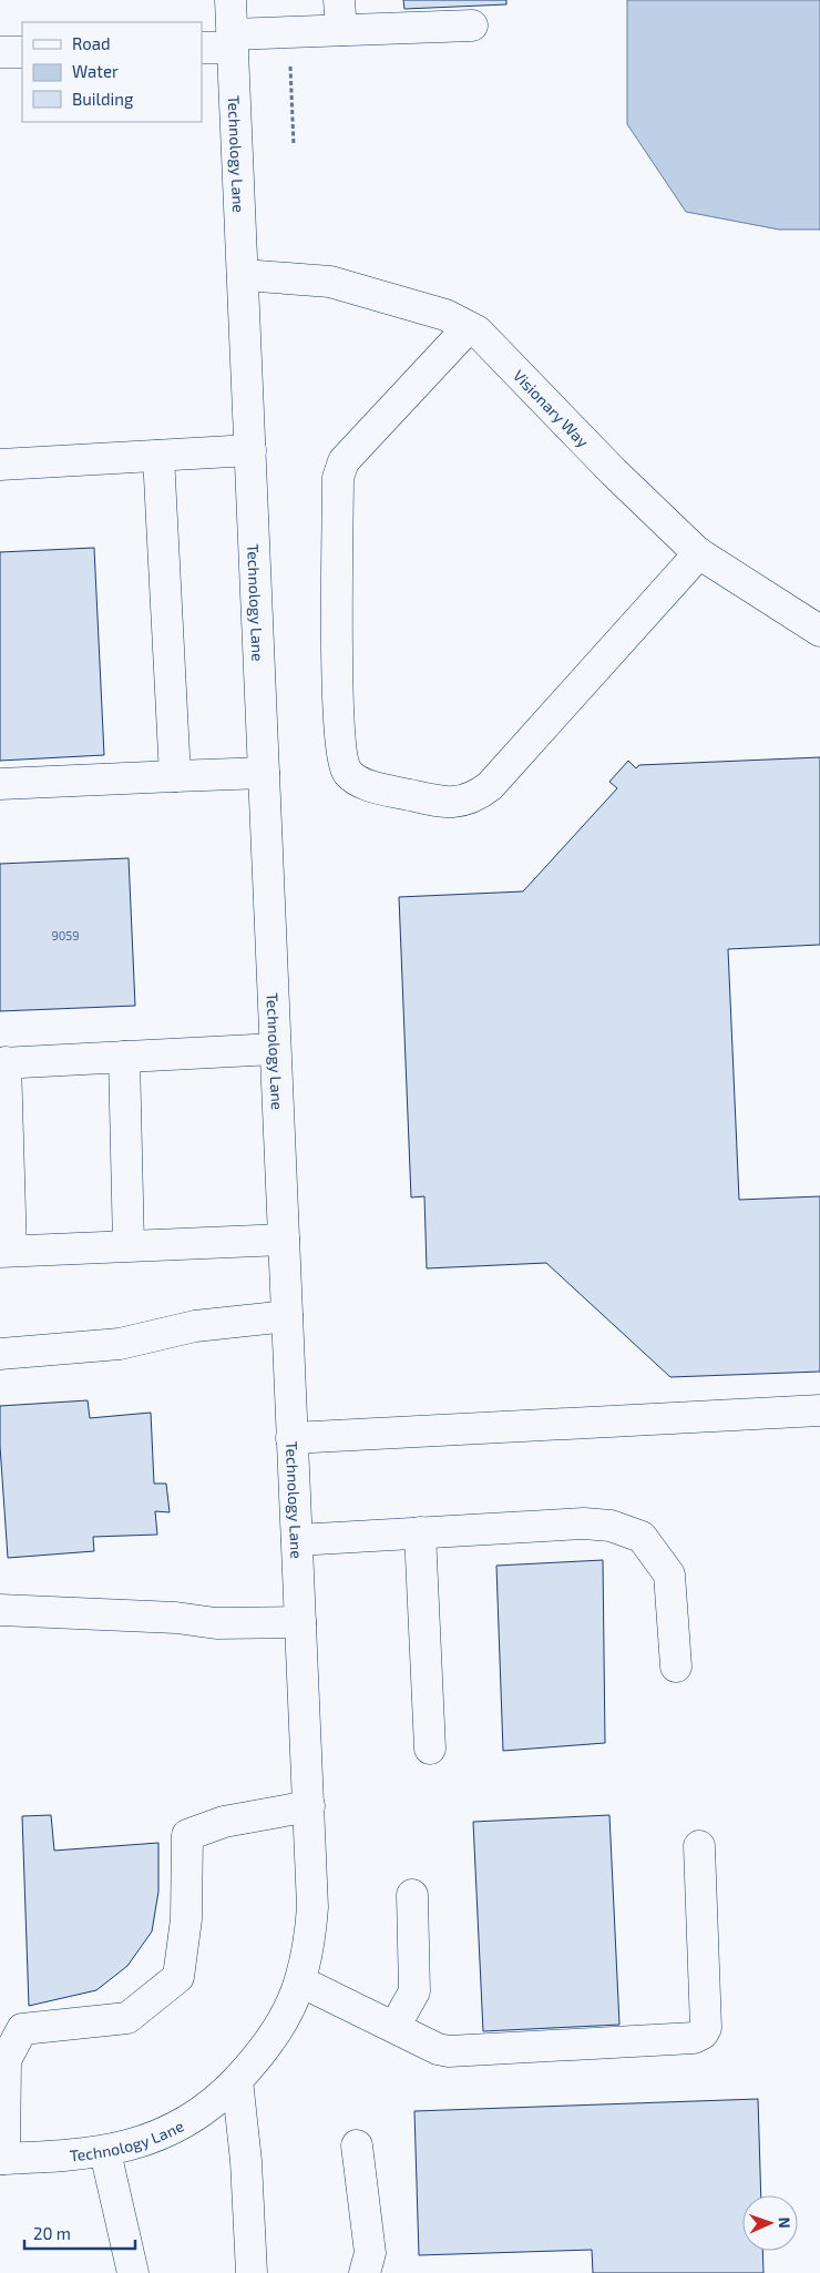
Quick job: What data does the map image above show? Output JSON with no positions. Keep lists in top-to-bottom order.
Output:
{
  "streets": {
    "street": ["Technology Lane", "Visionary Way"]
  },
  "crossings": [
    ["Technology Lane", "Visionary Way"]
  ],
  "house_numbers": ["9059"],
  "legend": ["Road", "Water", "Building"],
  "scale_bar": "20 m",
  "north": "right"
}
